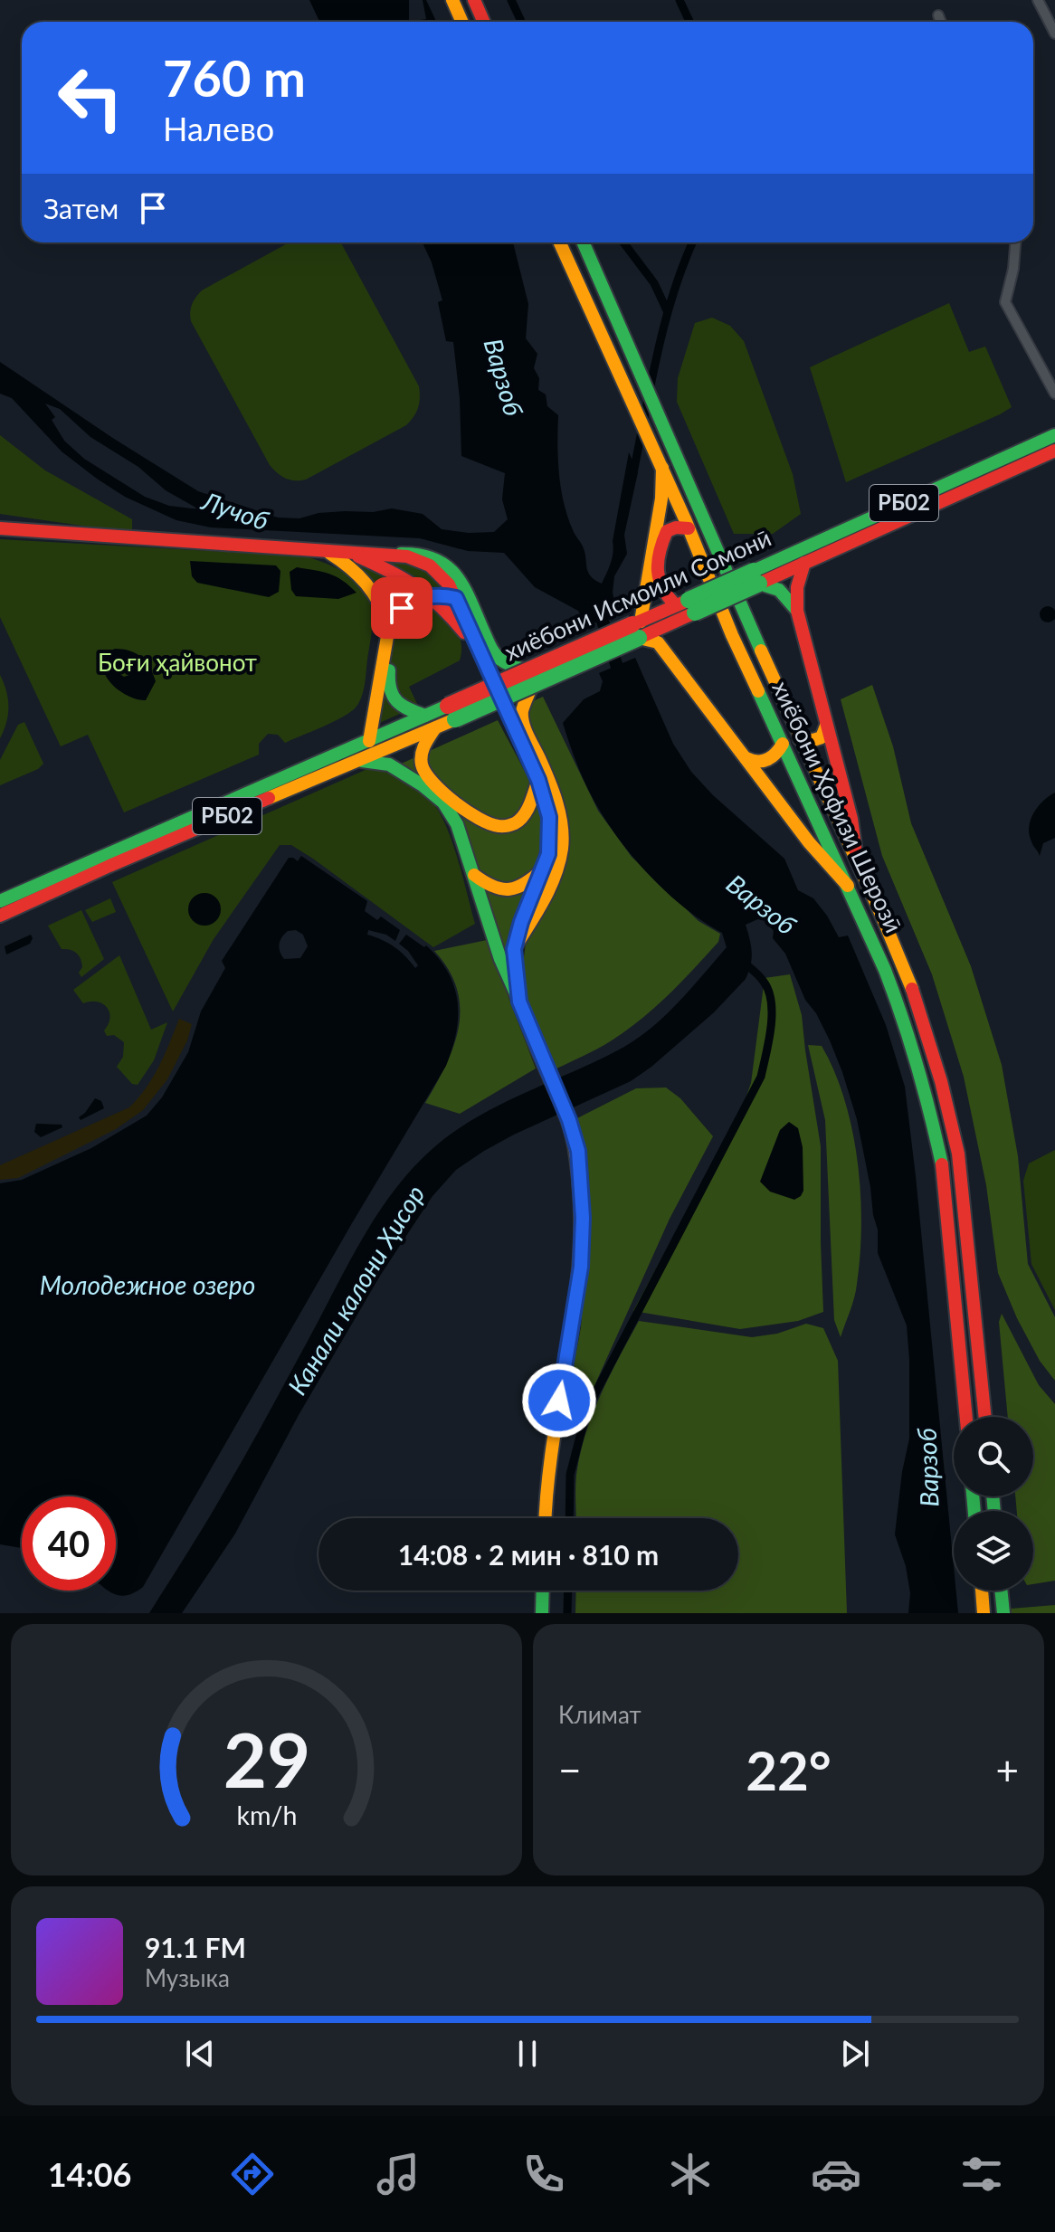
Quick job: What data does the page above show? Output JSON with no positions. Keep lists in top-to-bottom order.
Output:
{
  "streets": {
    "main road": ["РБ02", "хиёбони Исмоили Сомонӣ", "хиёбони Ҳофизи Шерозӣ"]
  },
  "water": [
    "Варзоб",
    "Лучоб",
    "Молодежное озеро",
    "Канали калони Ҳисор"
  ],
  "parks": ["Боғи ҳайвонот"],
  "page": {
    "turn": ["760 m", "Налево"],
    "then": "Затем",
    "limit": "40",
    "trip": "14:08 · 2 мин · 810 m",
    "tile": "Климат",
    "heat": ["−", "22°", "+"],
    "song": ["91.1 FM", "Музыка"],
    "tabs": "14:06",
    "gauge": ["29", "km/h"]
  }
}
